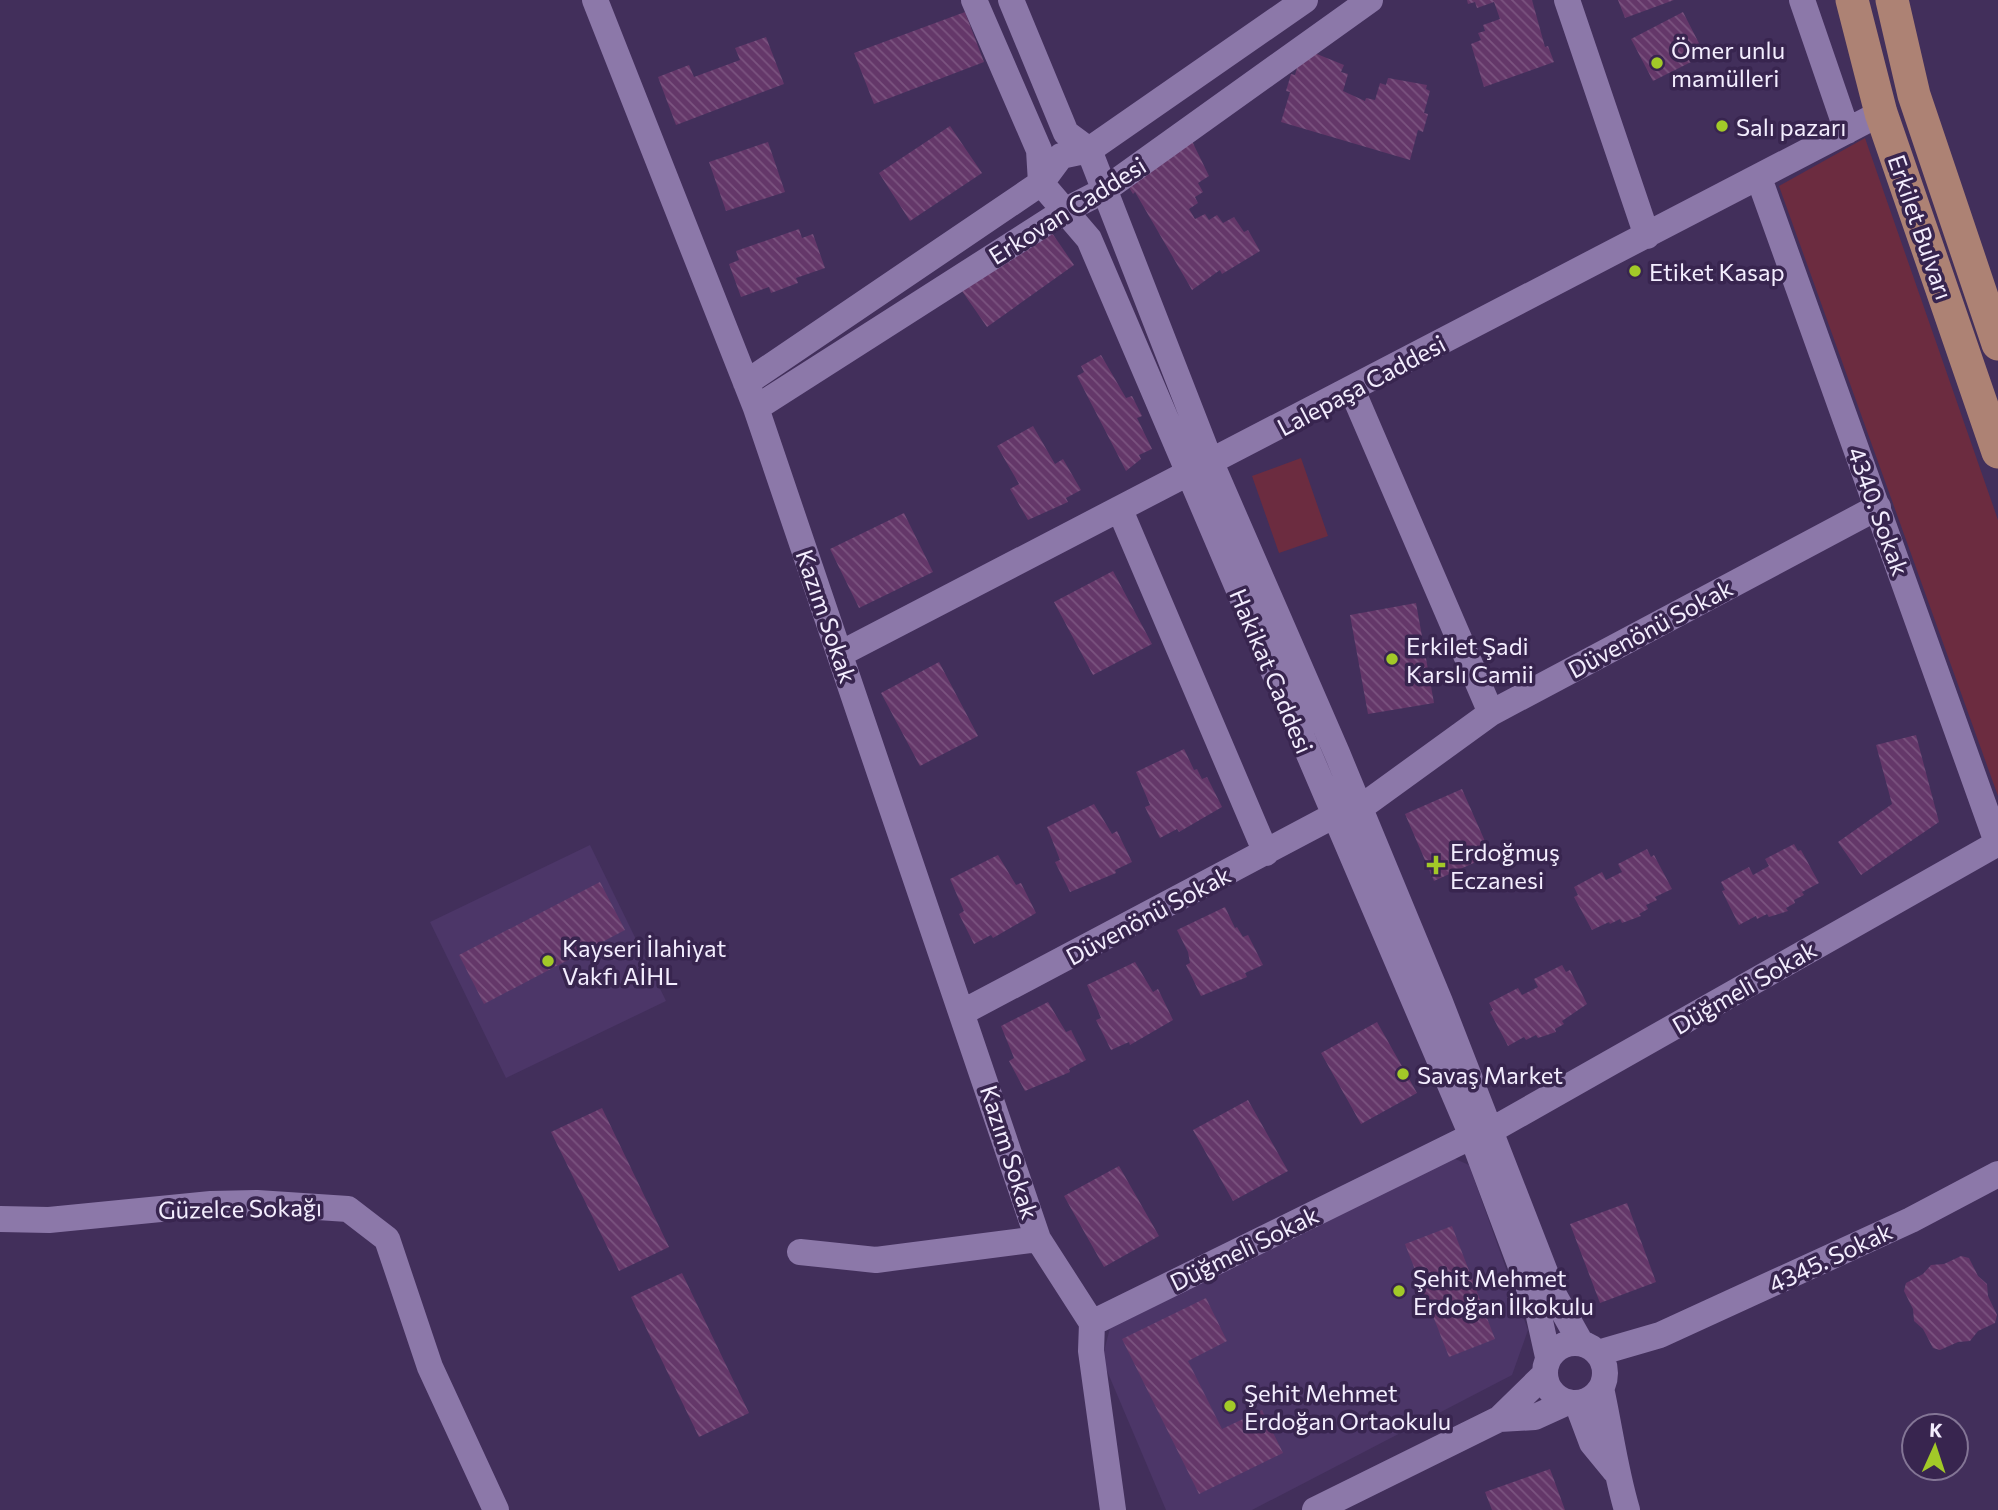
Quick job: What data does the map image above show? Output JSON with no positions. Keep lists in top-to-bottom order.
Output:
{
  "streets": {
    "main road": ["Erkilet Bulvarı"],
    "street": [
      "Erkovan Caddesi",
      "Lalepaşa Caddesi",
      "4340. Sokak",
      "Kazım Sokak",
      "Düvenönü Sokak",
      "Hakikat Caddesi",
      "Düğmeli Sokak",
      "Güzelce Sokağı",
      "4345. Sokak"
    ]
  },
  "crossings": [
    ["Erkovan Caddesi", "Kazım Sokak"],
    ["Erkovan Caddesi", "Hakikat Caddesi"],
    ["Erkilet Bulvarı", "Lalepaşa Caddesi"],
    ["Lalepaşa Caddesi", "4340. Sokak"],
    ["Lalepaşa Caddesi", "Kazım Sokak"],
    ["Lalepaşa Caddesi", "Hakikat Caddesi"],
    ["4340. Sokak", "Düvenönü Sokak"],
    ["4340. Sokak", "Düğmeli Sokak"],
    ["Kazım Sokak", "Düvenönü Sokak"],
    ["Düvenönü Sokak", "Hakikat Caddesi"],
    ["Hakikat Caddesi", "Düğmeli Sokak"],
    ["Hakikat Caddesi", "4345. Sokak"]
  ],
  "places": {
    "other": [
      "Ömer unlu mamülleri",
      "Salı pazarı",
      "Etiket Kasap",
      "Erkilet Şadi Karslı Camii",
      "Kayseri İlahiyat Vakfı AİHL",
      "Savaş Market",
      "Şehit Mehmet Erdoğan İlkokulu",
      "Şehit Mehmet Erdoğan Ortaokulu"
    ],
    "health": ["Erdoğmuş Eczanesi"]
  },
  "north": "top"
}
